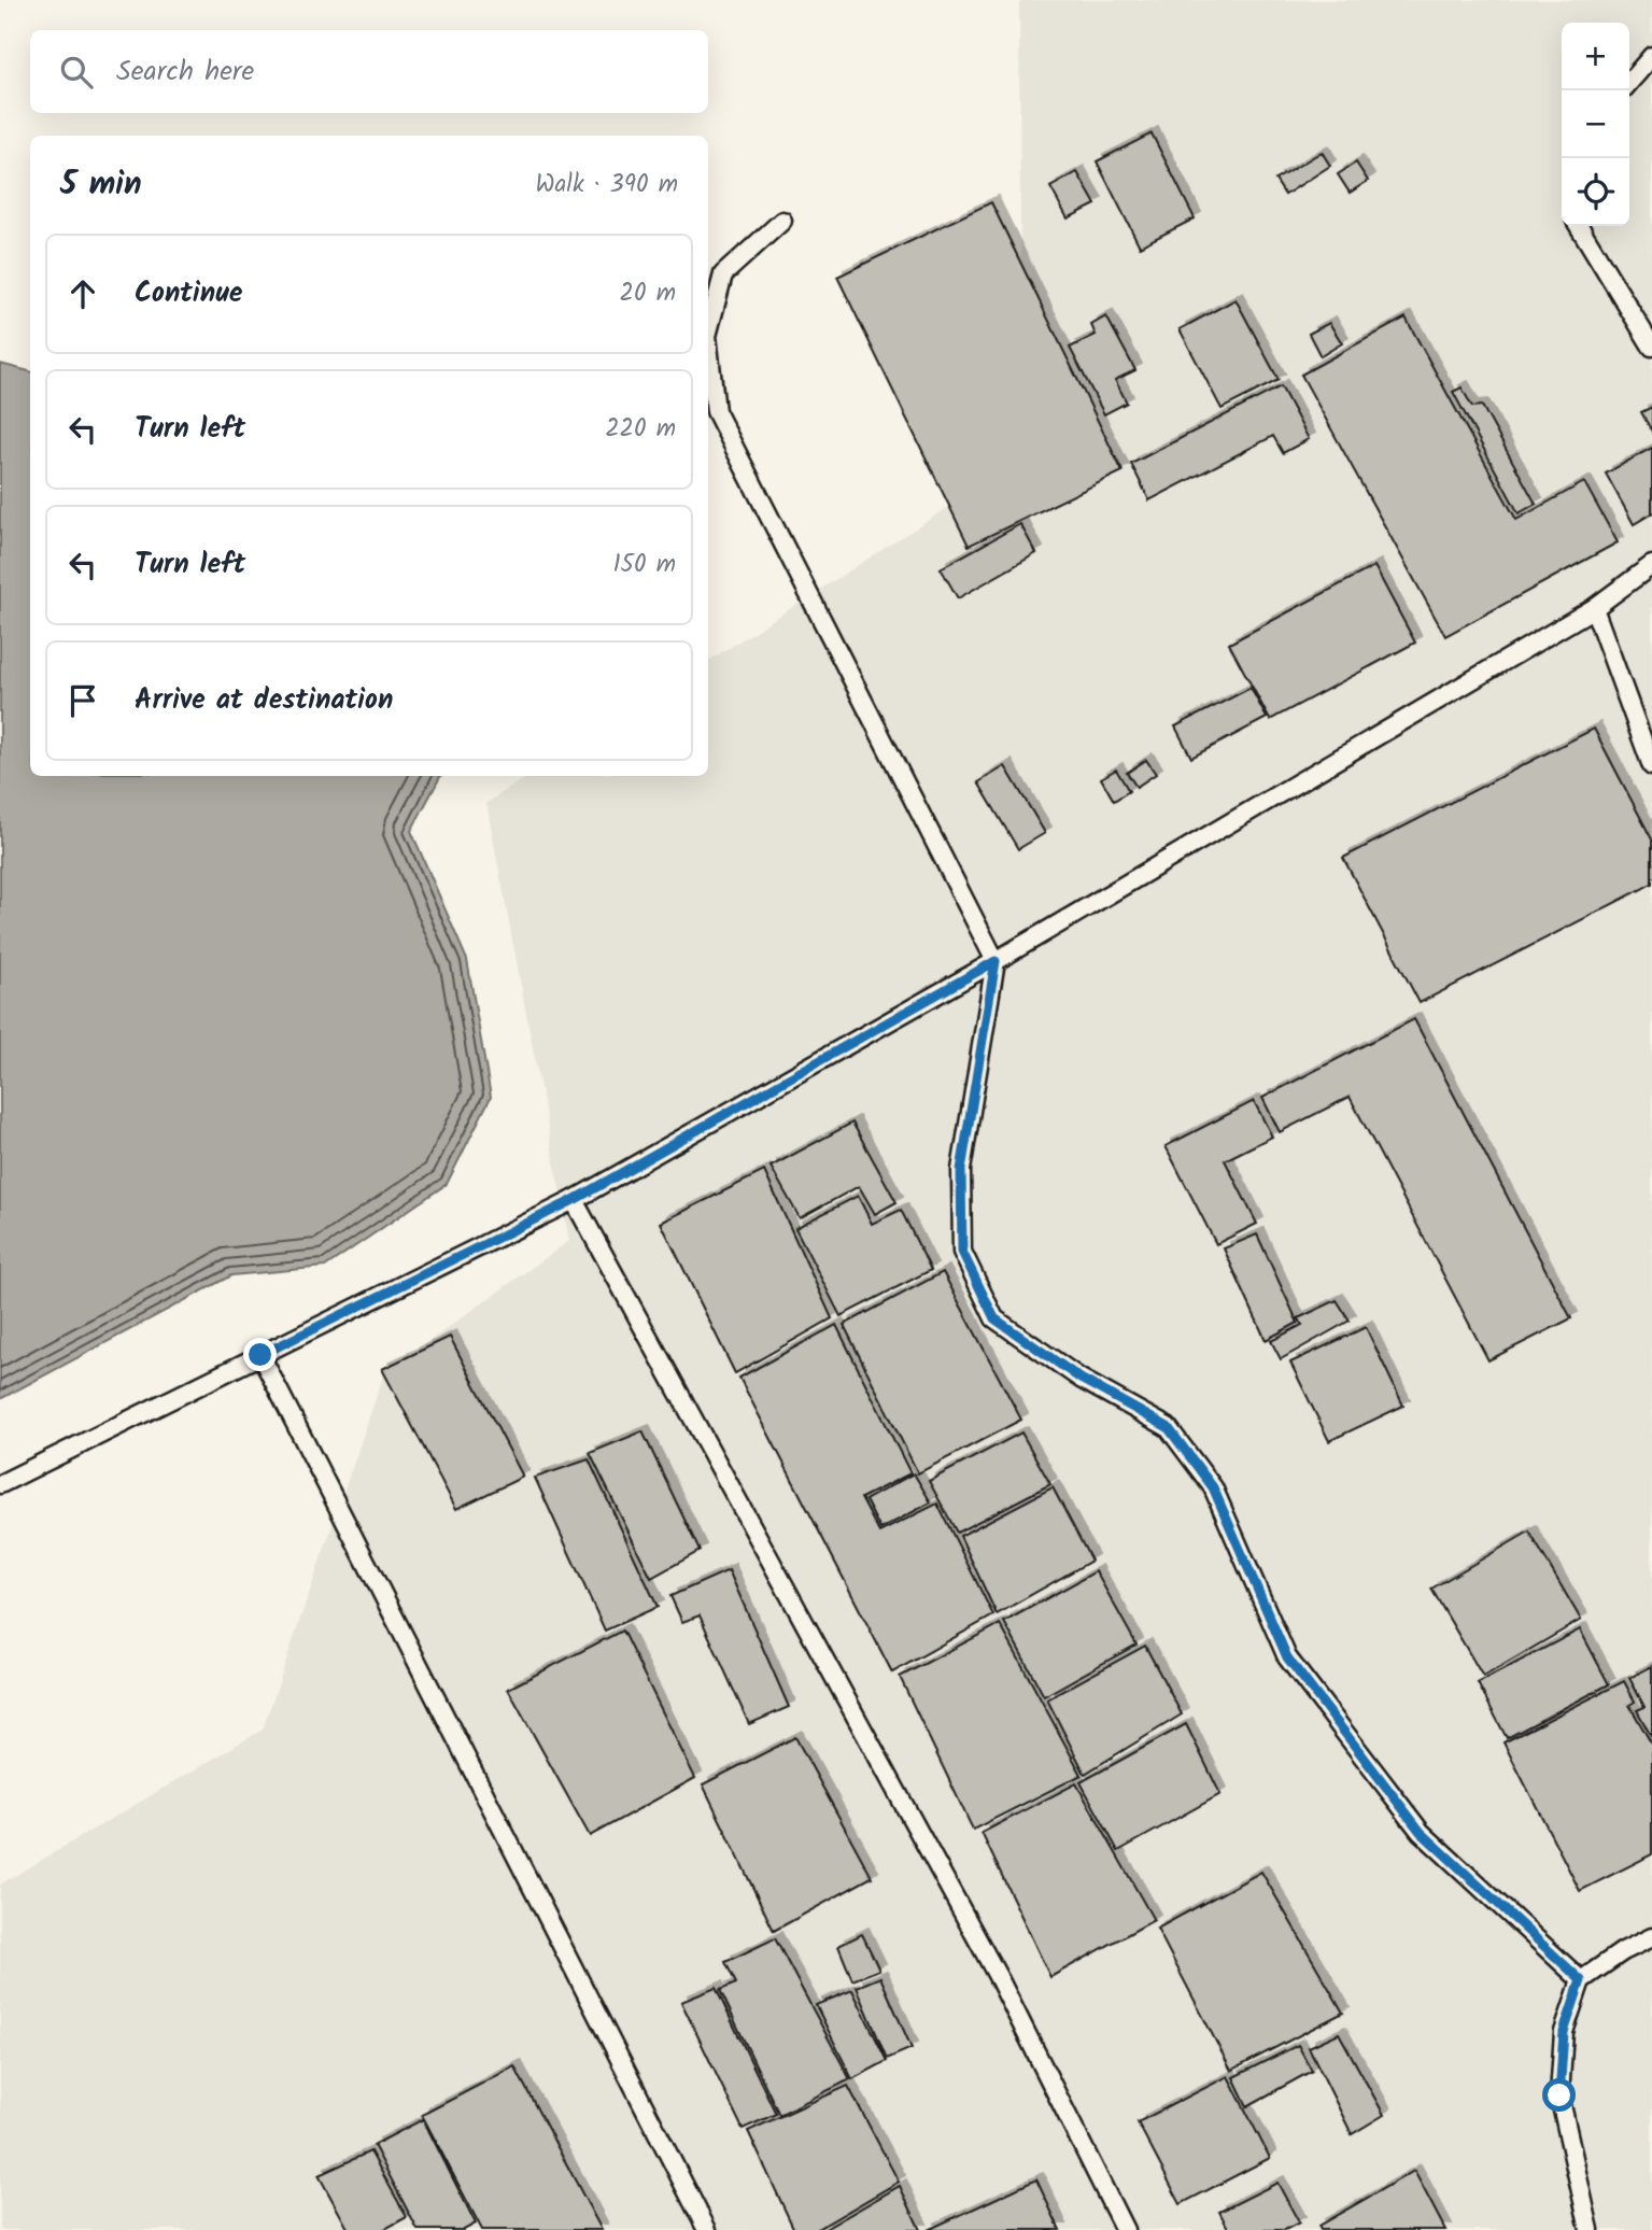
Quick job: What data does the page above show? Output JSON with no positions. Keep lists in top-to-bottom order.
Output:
{
  "page": {
    "map_buttons": ["+", "−"],
    "search": "Search here",
    "heading": ["5 min", "Walk · 390 m"],
    "list": [
      ["Continue", "20 m"],
      ["Turn left", "220 m"],
      ["Turn left", "150 m"],
      "Arrive at destination"
    ]
  }
}
